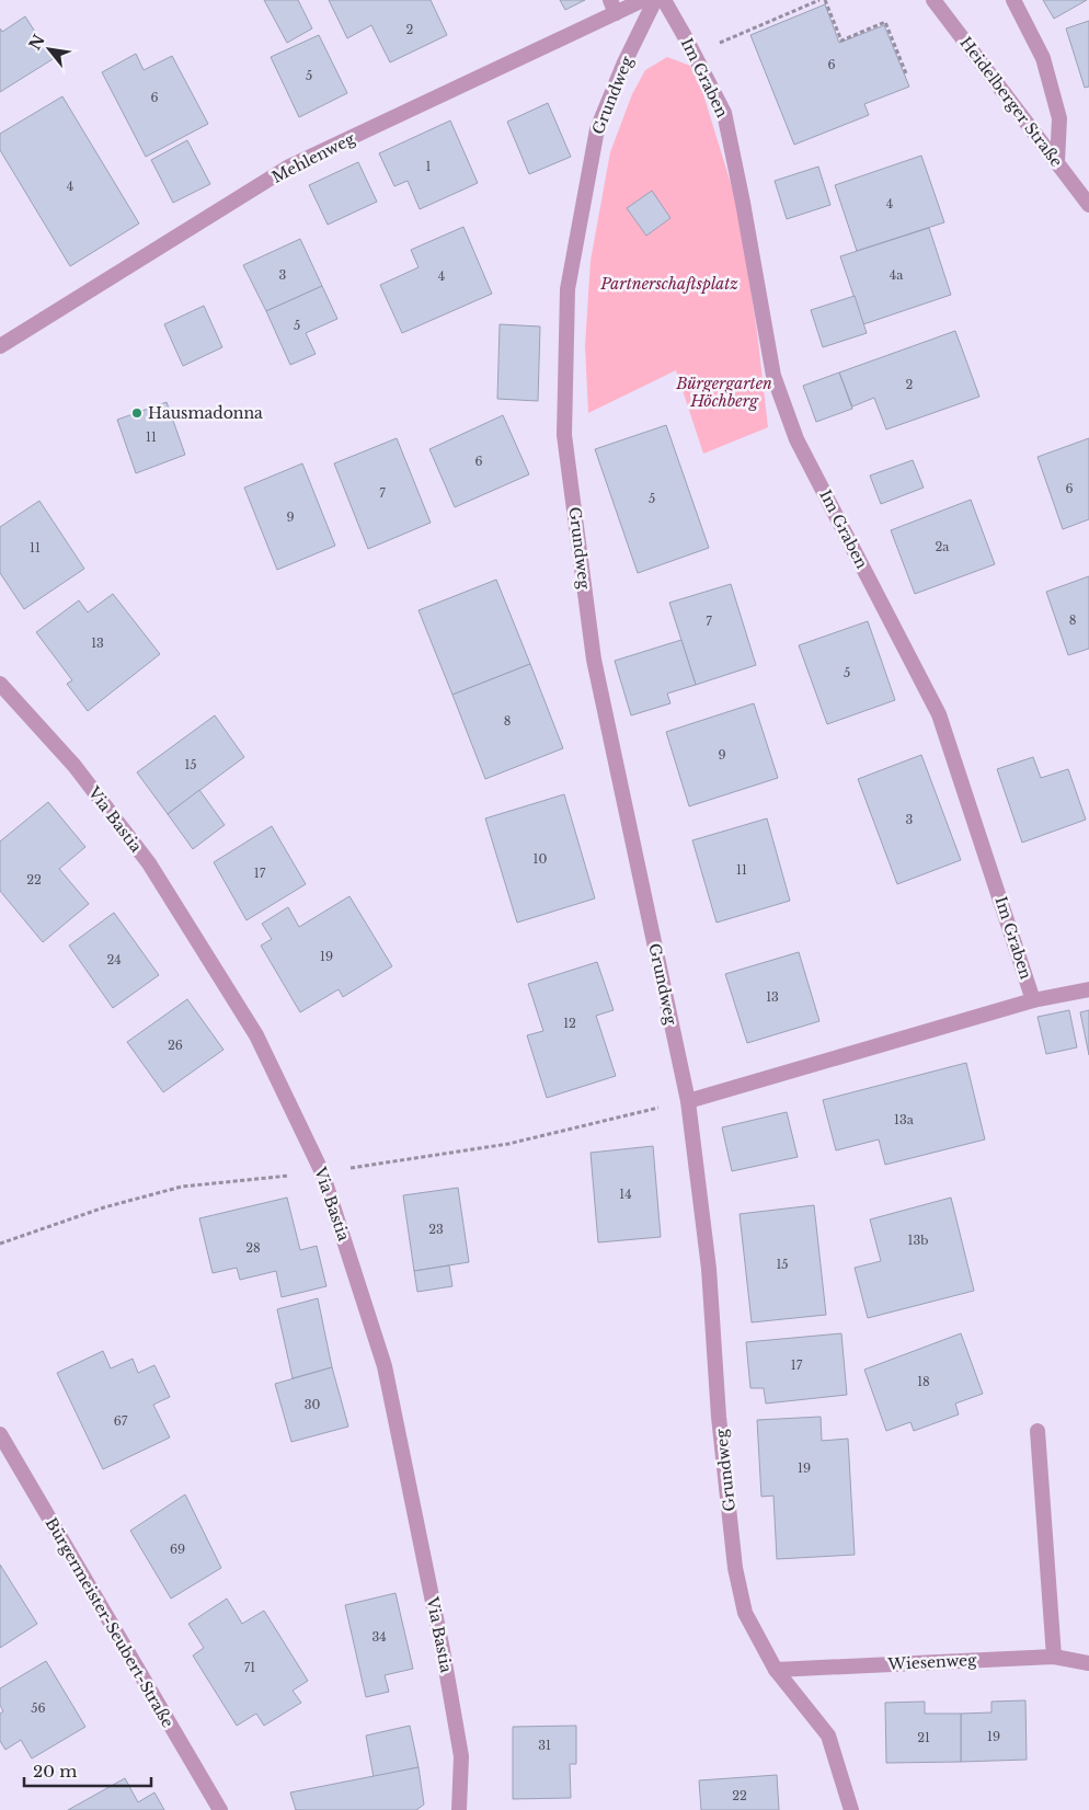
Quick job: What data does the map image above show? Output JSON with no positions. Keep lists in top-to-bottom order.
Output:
{
  "streets": {
    "street": [
      "Im Graben",
      "Grundweg",
      "Heidelberger Straße",
      "Mehlenweg",
      "Via Bastia",
      "Bürgermeister-Seubert-Straße",
      "Wiesenweg"
    ]
  },
  "crossings": [
    ["Grundweg", "Wiesenweg"]
  ],
  "parks": ["Partnerschaftsplatz", "Bürgergarten Höchberg"],
  "places": ["Hausmadonna"],
  "house_numbers": [
    "2",
    "6",
    "5",
    "6",
    "1",
    "4",
    "4",
    "3",
    "4a",
    "4",
    "5",
    "2",
    "11",
    "6",
    "6",
    "7",
    "5",
    "9",
    "2a",
    "11",
    "8",
    "7",
    "13",
    "5",
    "8",
    "9",
    "15",
    "3",
    "10",
    "11",
    "17",
    "22",
    "19",
    "24",
    "13",
    "12",
    "26",
    "13a",
    "14",
    "23",
    "13b",
    "28",
    "15",
    "17",
    "18",
    "30",
    "67",
    "19",
    "69",
    "34",
    "71",
    "56",
    "19",
    "21",
    "31",
    "22"
  ],
  "scale_bar": "20 m",
  "north": "top left"
}
